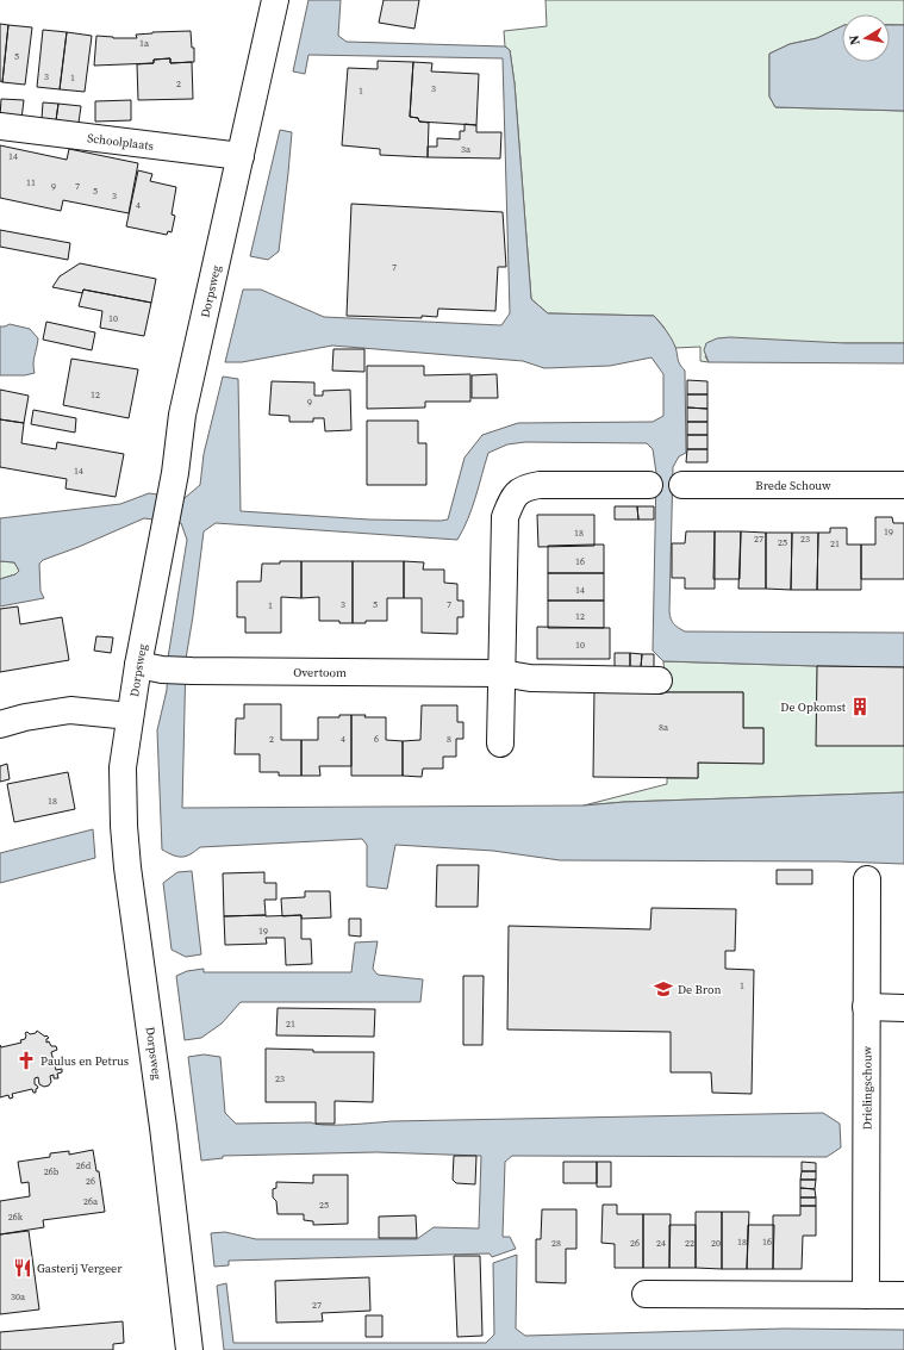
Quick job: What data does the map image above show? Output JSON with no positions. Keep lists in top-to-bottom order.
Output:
{
  "streets": {
    "street": [
      "Schoolplaats",
      "Dorpsweg",
      "Brede Schouw",
      "Overtoom",
      "Drielingschouw"
    ]
  },
  "crossings": [
    ["Schoolplaats", "Dorpsweg"],
    ["Dorpsweg", "Overtoom"]
  ],
  "places": {
    "building": ["De Opkomst"],
    "school or university": ["De Bron"],
    "church": ["Paulus en Petrus"],
    "restaurant": ["Gasterij Vergeer"]
  },
  "house_numbers": [
    "1a",
    "5",
    "3",
    "1",
    "2",
    "3",
    "1",
    "3a",
    "14",
    "11",
    "9",
    "7",
    "5",
    "3",
    "4",
    "7",
    "10",
    "12",
    "9",
    "14",
    "19",
    "18",
    "27",
    "23",
    "25",
    "21",
    "16",
    "14",
    "3",
    "5",
    "7",
    "1",
    "12",
    "10",
    "8a",
    "2",
    "4",
    "6",
    "8",
    "18",
    "19",
    "1",
    "21",
    "23",
    "26d",
    "26b",
    "26",
    "26a",
    "25",
    "26k",
    "18",
    "16",
    "28",
    "26",
    "24",
    "22",
    "20",
    "30a",
    "27"
  ],
  "north": "left"
}
